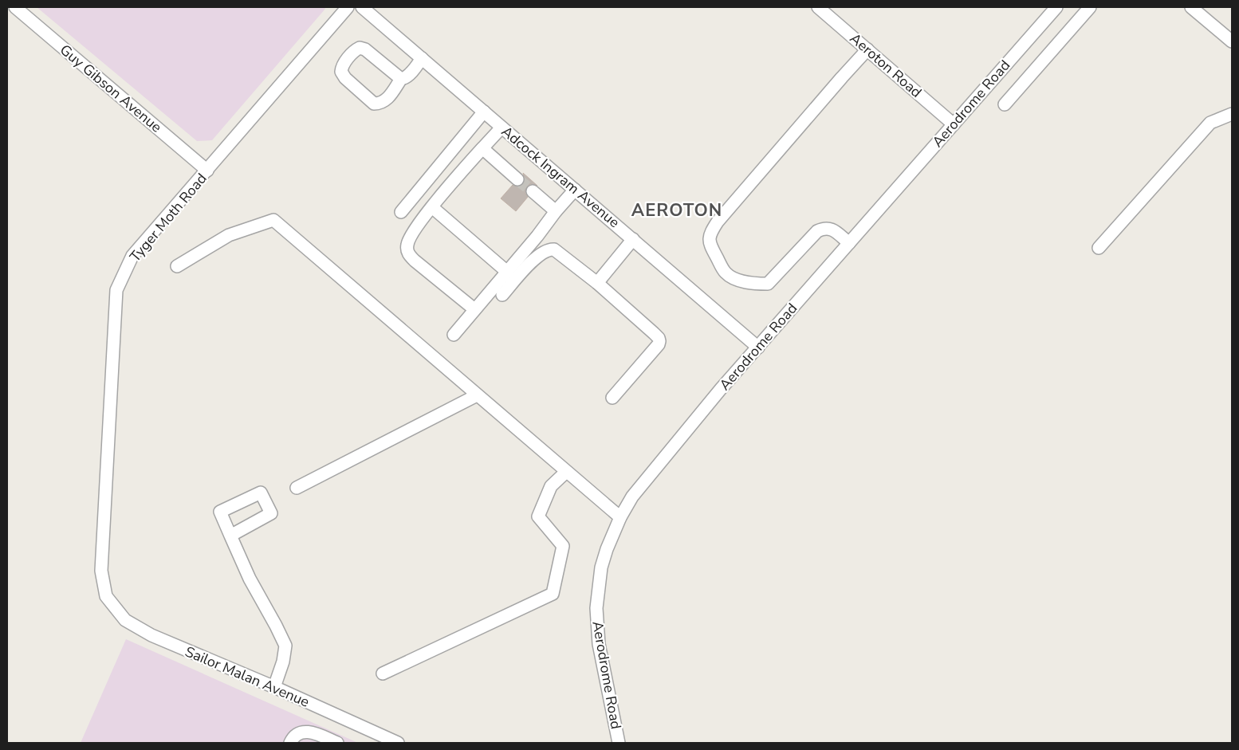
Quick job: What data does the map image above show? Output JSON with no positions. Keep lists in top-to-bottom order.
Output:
{
  "streets": {
    "street": [
      "Aeroton Road",
      "Guy Gibson Avenue",
      "Aerodrome Road",
      "Adcock Ingram Avenue",
      "Tyger Moth Road",
      "Sailor Malan Avenue"
    ]
  },
  "crossings": [
    ["Aeroton Road", "Aerodrome Road"],
    ["Guy Gibson Avenue", "Tyger Moth Road"],
    ["Aerodrome Road", "Adcock Ingram Avenue"],
    ["Tyger Moth Road", "Sailor Malan Avenue"]
  ],
  "districts": ["AEROTON"]
}
